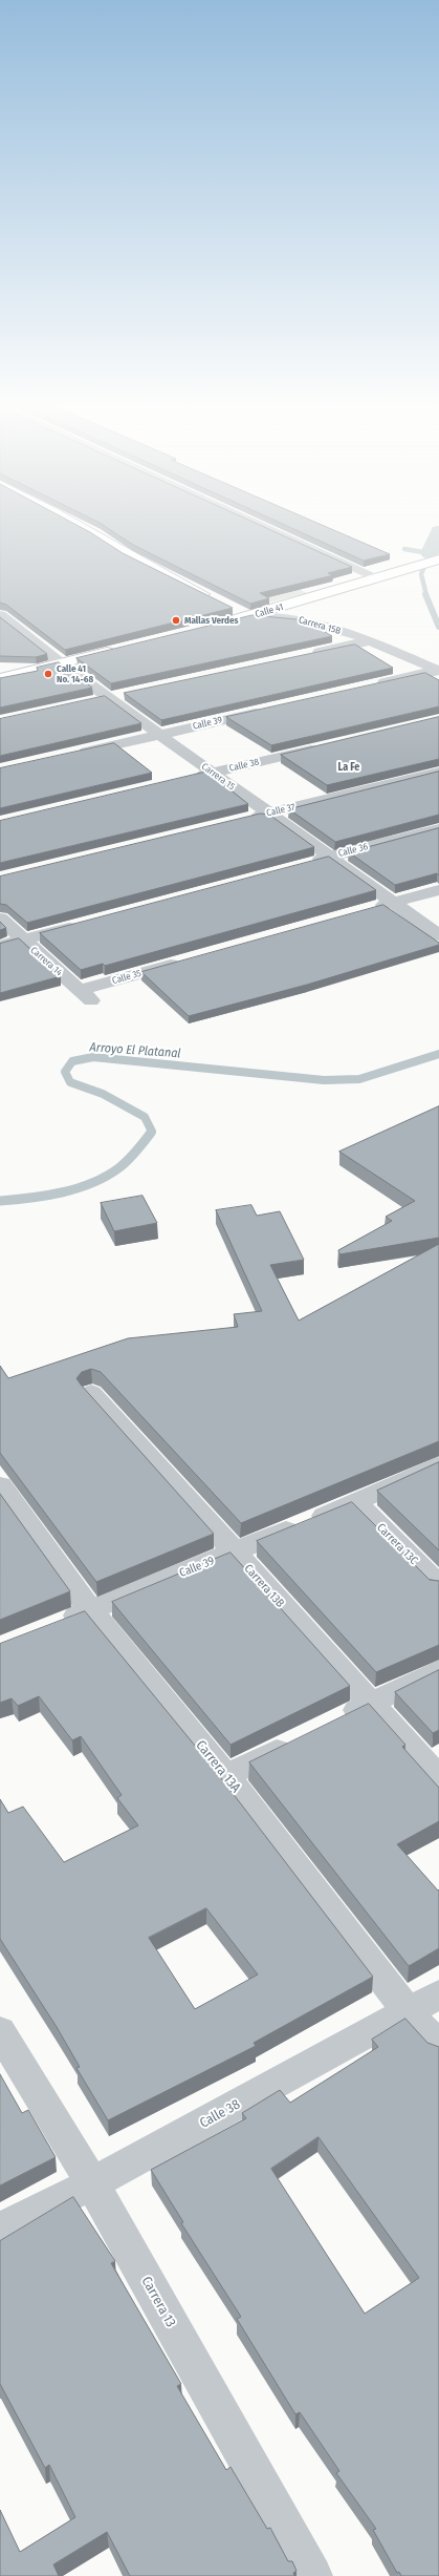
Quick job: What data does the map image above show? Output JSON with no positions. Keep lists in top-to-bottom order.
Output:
{
  "streets": {
    "street": [
      "Calle 41",
      "Carrera 15B",
      "Calle 39",
      "Calle 38",
      "Carrera 15",
      "Calle 37",
      "Calle 36",
      "Carrera 14",
      "Calle 35",
      "Carrera 13C",
      "Carrera 13B",
      "Carrera 13A",
      "Carrera 13"
    ]
  },
  "crossings": [
    ["Calle 41", "Carrera 15B"],
    ["Calle 39", "Carrera 15"],
    ["Calle 39", "Carrera 13C"],
    ["Calle 39", "Carrera 13B"],
    ["Calle 39", "Carrera 13A"],
    ["Calle 38", "Carrera 15"],
    ["Calle 38", "Carrera 13A"],
    ["Calle 38", "Carrera 13"],
    ["Carrera 15", "Calle 37"],
    ["Carrera 15", "Calle 36"],
    ["Carrera 14", "Calle 35"]
  ],
  "districts": ["La Fe"],
  "water": ["Arroyo El Platanal"],
  "places": ["Mallas Verdes", "Calle 41 No. 14-68"]
}
